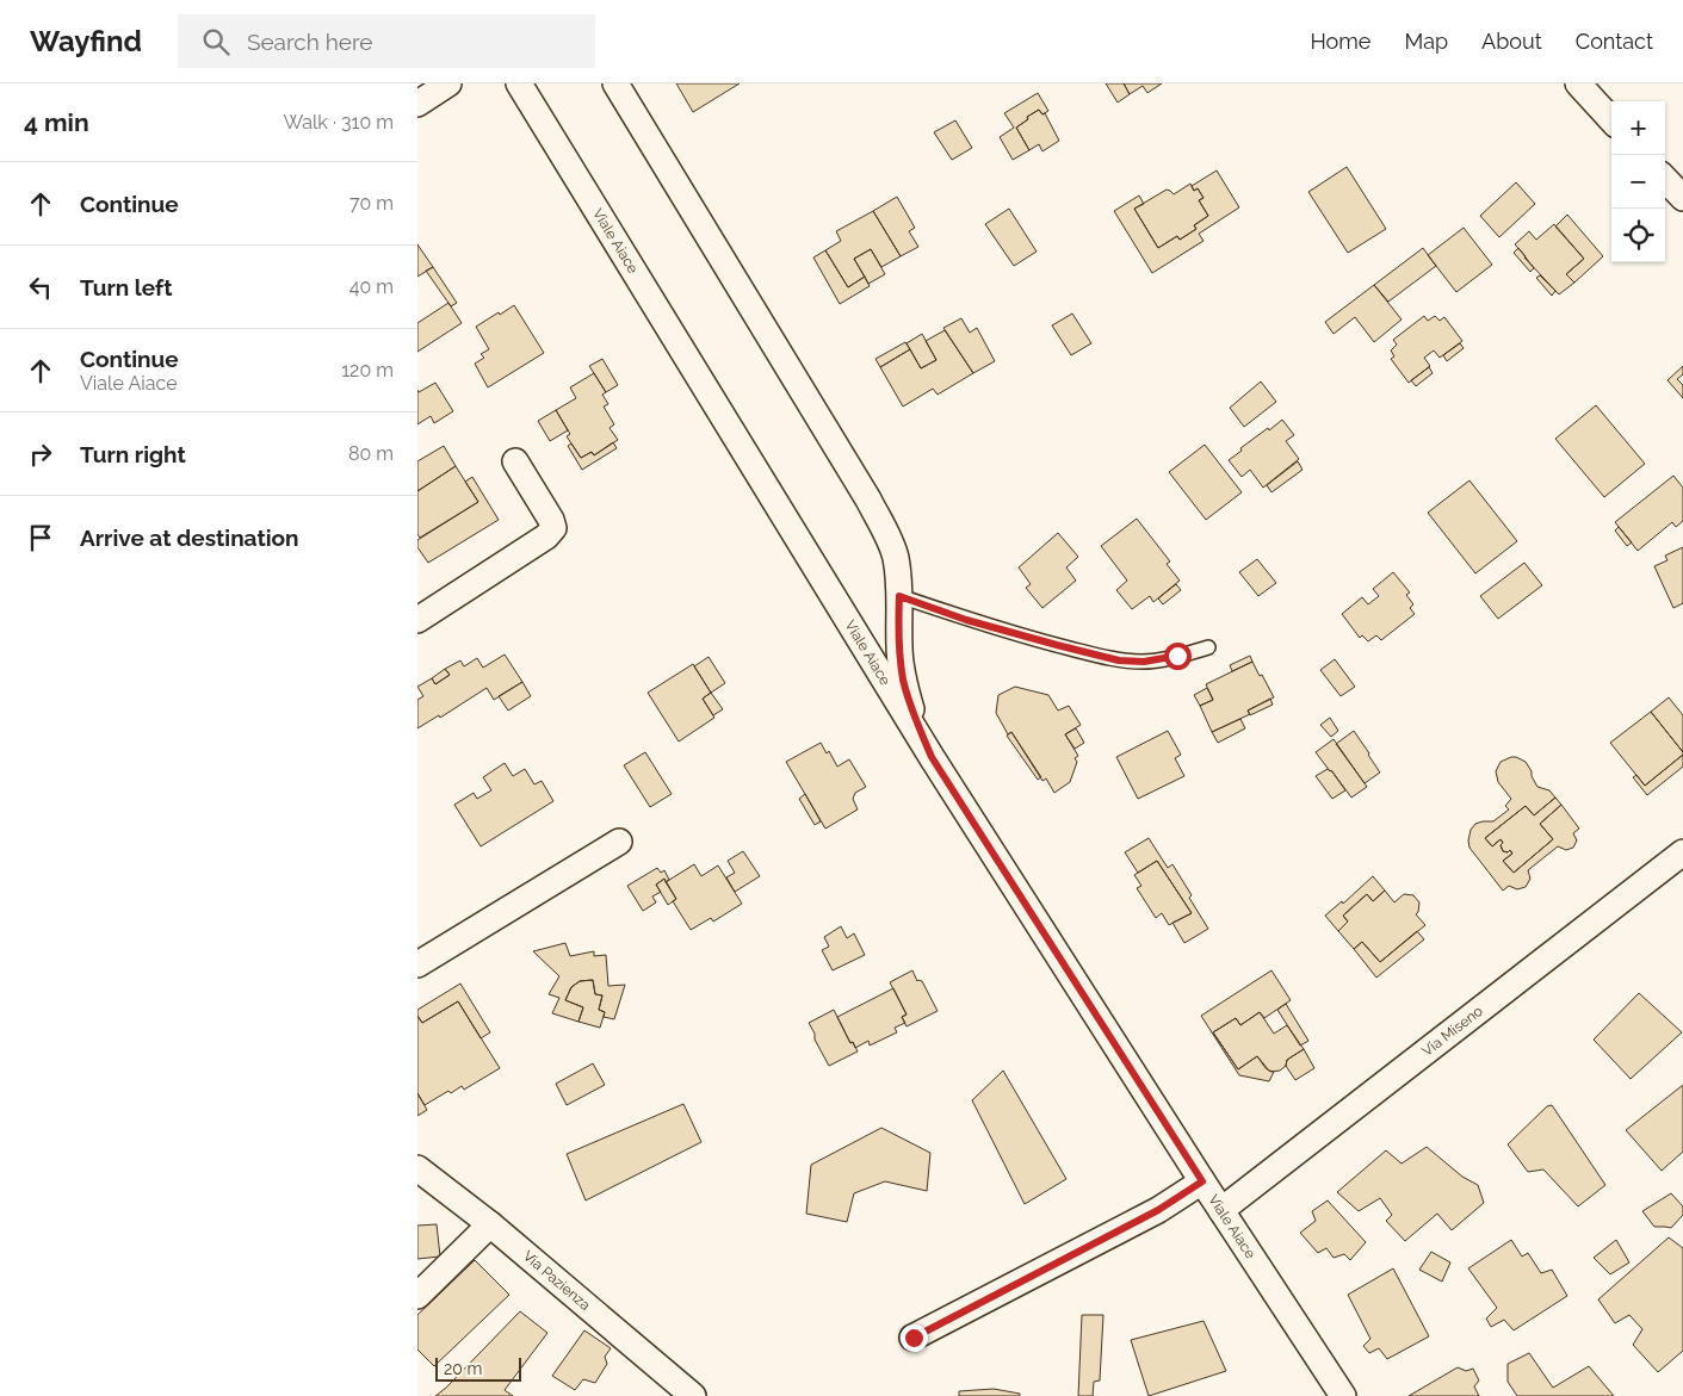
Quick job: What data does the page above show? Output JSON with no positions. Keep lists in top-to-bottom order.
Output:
{
  "streets": {
    "street": ["Viale Aiace", "Via Miseno", "Via Pazienza"]
  },
  "crossings": [
    ["Viale Aiace", "Via Miseno"]
  ],
  "scale_bar": "20 m",
  "page": {
    "header": "Wayfind",
    "search": "Search here",
    "nav": [
      "Home",
      "Map",
      "About",
      "Contact"
    ],
    "heading": ["4 min", "Walk · 310 m"],
    "map_buttons": ["+", "−"],
    "list": [
      ["Continue", "70 m"],
      ["Turn left", "40 m"],
      ["Continue", "Viale Aiace", "120 m"],
      ["Turn right", "80 m"],
      "Arrive at destination"
    ],
    "scale": "20 m"
  }
}
